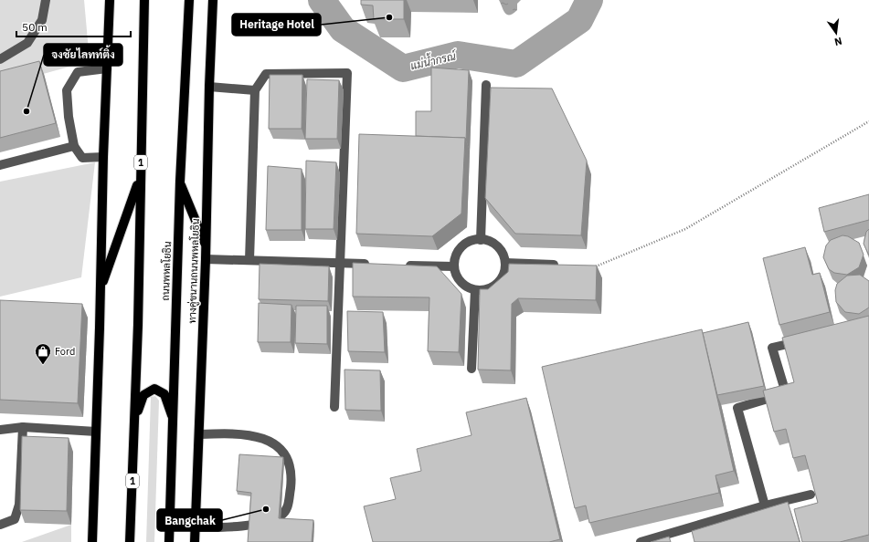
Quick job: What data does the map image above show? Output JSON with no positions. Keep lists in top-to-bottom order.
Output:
{
  "streets": {
    "main road": ["1", "ถนนพหลโยธิน", "ทางคู่ขนานถนนพหลโยธิน"]
  },
  "water": ["แม่น้ำกรณ์"],
  "places": {
    "other": ["Heritage Hotel", "จงชัยไลทท์ติ้ง", "Bangchak"],
    "shop": ["Ford"]
  },
  "scale_bar": "50 m",
  "north": "bottom"
}
